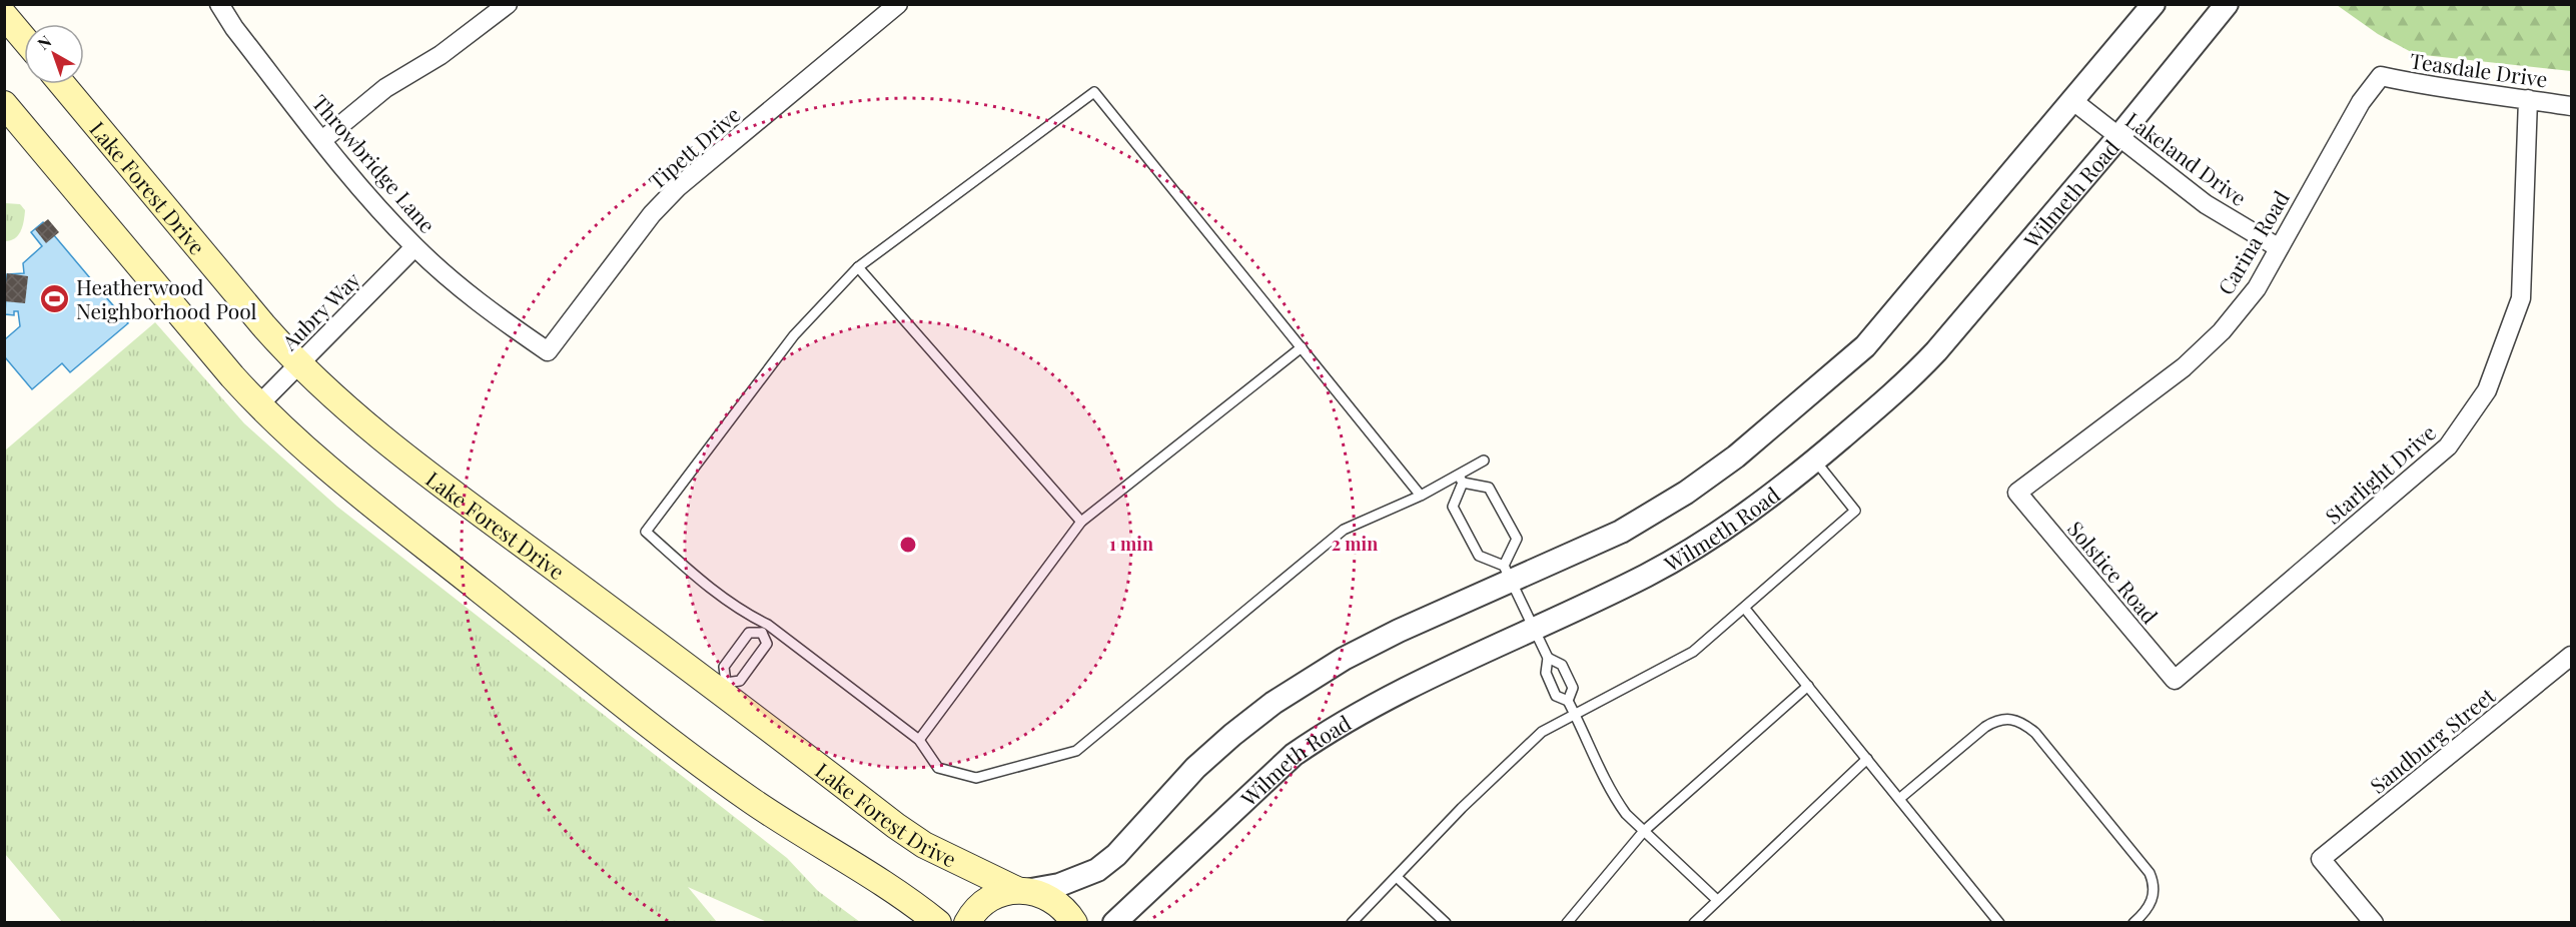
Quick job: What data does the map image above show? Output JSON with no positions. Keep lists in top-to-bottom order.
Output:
{
  "streets": {
    "main road": ["Lake Forest Drive"],
    "street": [
      "Teasdale Drive",
      "Tipett Drive",
      "Lakeland Drive",
      "Throwbridge Lane",
      "Wilmeth Road",
      "Carina Road",
      "Aubry Way",
      "Starlight Drive",
      "Solstice Road",
      "Sandburg Street"
    ]
  },
  "crossings": [
    ["Teasdale Drive", "Carina Road"],
    ["Teasdale Drive", "Starlight Drive"],
    ["Tipett Drive", "Throwbridge Lane"],
    ["Lakeland Drive", "Wilmeth Road"],
    ["Lakeland Drive", "Carina Road"],
    ["Throwbridge Lane", "Aubry Way"],
    ["Lake Forest Drive", "Aubry Way"],
    ["Carina Road", "Solstice Road"],
    ["Starlight Drive", "Solstice Road"]
  ],
  "places": {
    "sports": ["Heatherwood Neighborhood Pool"]
  },
  "north": "top left",
  "rings": ["1 min", "2 min"]
}
